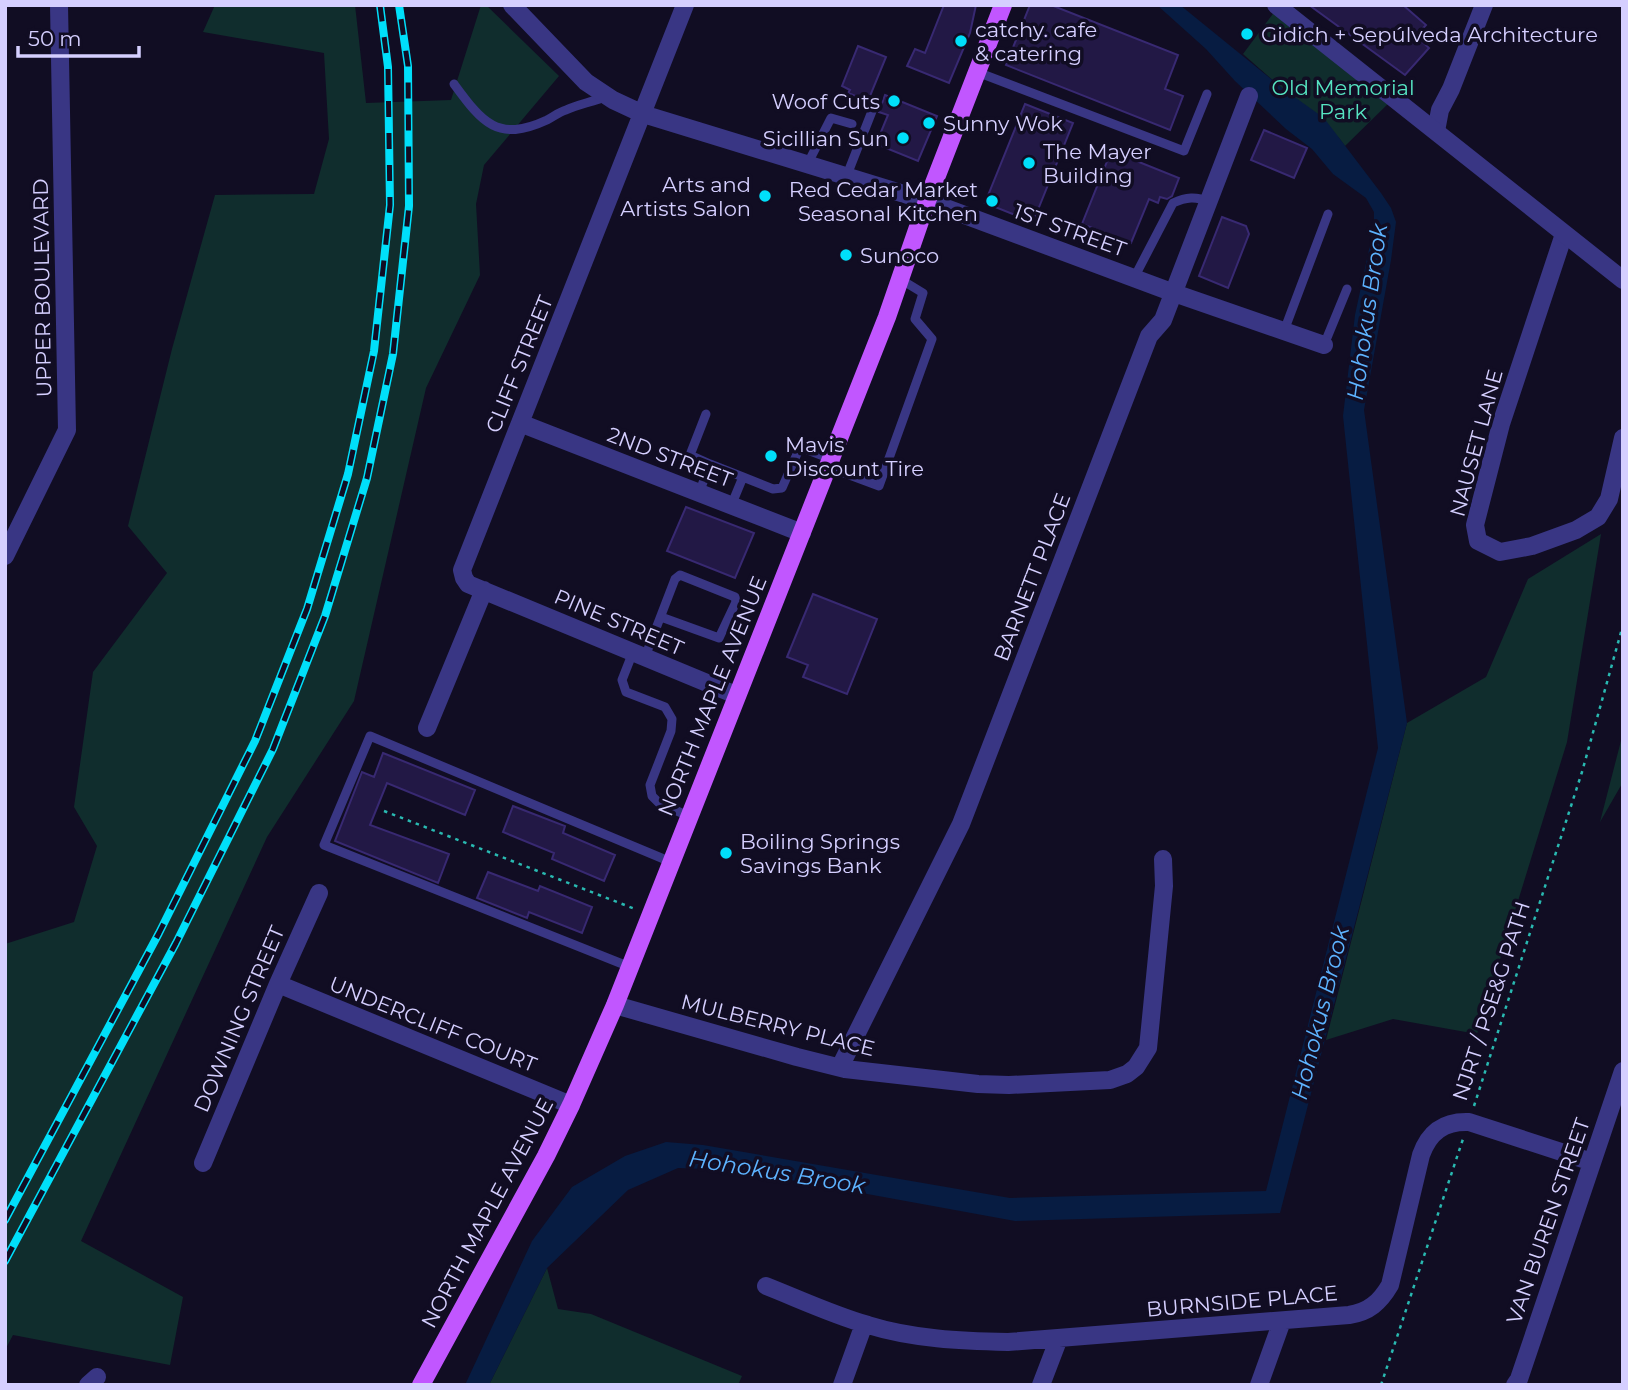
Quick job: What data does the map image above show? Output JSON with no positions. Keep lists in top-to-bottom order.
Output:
{
  "streets": {
    "main road": ["NORTH MAPLE AVENUE"],
    "street": [
      "1ST STREET",
      "UPPER BOULEVARD",
      "CLIFF STREET",
      "NAUSET LANE",
      "2ND STREET",
      "BARNETT PLACE",
      "PINE STREET",
      "DOWNING STREET",
      "UNDERCLIFF COURT",
      "MULBERRY PLACE",
      "VAN BUREN STREET",
      "BURNSIDE PLACE"
    ],
    "path": ["NJRT / PSE&G PATH"]
  },
  "crossings": [
    ["1ST STREET", "CLIFF STREET"],
    ["1ST STREET", "BARNETT PLACE"],
    ["1ST STREET", "NORTH MAPLE AVENUE"],
    ["CLIFF STREET", "2ND STREET"],
    ["CLIFF STREET", "PINE STREET"],
    ["2ND STREET", "NORTH MAPLE AVENUE"],
    ["BARNETT PLACE", "MULBERRY PLACE"],
    ["PINE STREET", "NORTH MAPLE AVENUE"],
    ["NORTH MAPLE AVENUE", "UNDERCLIFF COURT"],
    ["NORTH MAPLE AVENUE", "MULBERRY PLACE"],
    ["NJRT / PSE&G PATH", "BURNSIDE PLACE"],
    ["DOWNING STREET", "UNDERCLIFF COURT"]
  ],
  "water": ["Hohokus Brook"],
  "parks": ["Old Memorial Park"],
  "places": [
    "Gidich + Sepúlveda Architecture",
    "catchy. cafe & catering",
    "Woof Cuts",
    "Sunny Wok",
    "Sicillian Sun",
    "The Mayer Building",
    "Arts and Artists Salon",
    "Red Cedar Market Seasonal Kitchen",
    "Sunoco",
    "Mavis Discount Tire",
    "Boiling Springs Savings Bank"
  ],
  "scale_bar": "50 m"
}
